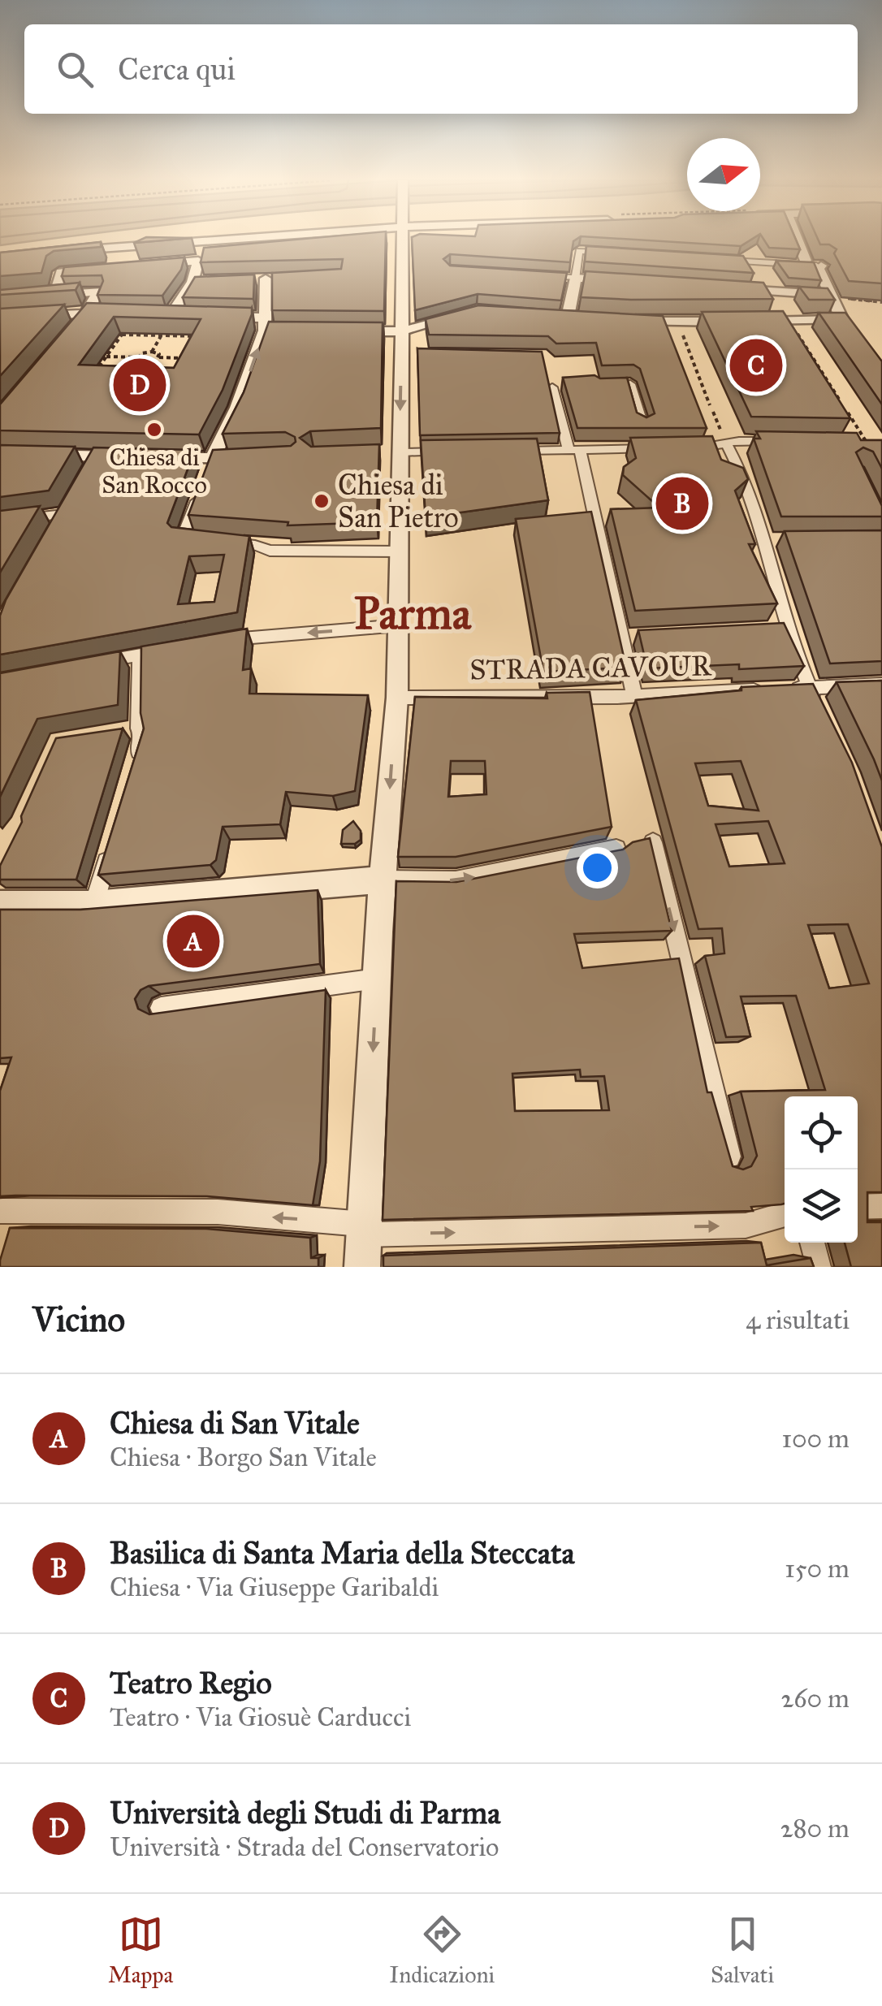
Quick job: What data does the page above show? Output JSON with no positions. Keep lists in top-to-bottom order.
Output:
{
  "streets": {
    "street": ["STRADA CAVOUR"]
  },
  "districts": ["Parma"],
  "places": ["Chiesa di San Rocco", "Chiesa di San Pietro"],
  "north": "right",
  "page": {
    "search": "Cerca qui",
    "pins": [
      "C",
      "D",
      "B",
      "A"
    ],
    "heading": ["Vicino", "4 risultati"],
    "list": [
      {
        "mark": "A",
        "name": "Chiesa di San Vitale",
        "note": "Chiesa · Borgo San Vitale",
        "value": "100 m"
      },
      {
        "mark": "B",
        "name": "Basilica di Santa Maria della Steccata",
        "note": "Chiesa · Via Giuseppe Garibaldi",
        "value": "150 m"
      },
      {
        "mark": "C",
        "name": "Teatro Regio",
        "note": "Teatro · Via Giosuè Carducci",
        "value": "260 m"
      },
      {
        "mark": "D",
        "name": "Università degli Studi di Parma",
        "note": "Università · Strada del Conservatorio",
        "value": "280 m"
      }
    ],
    "nav": ["Mappa", "Indicazioni", "Salvati"]
  }
}
